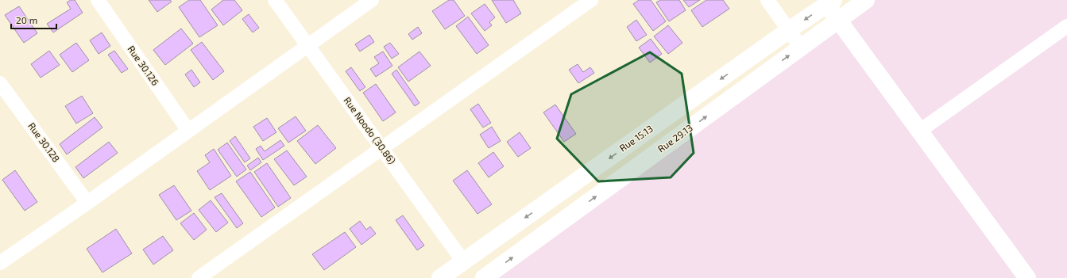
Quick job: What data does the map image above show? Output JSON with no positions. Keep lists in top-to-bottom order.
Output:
{
  "streets": {
    "main road": ["Rue 15.13", "Rue 29.13"],
    "street": ["Rue 30.126", "Rue Noodo (30.86)", "Rue 30.128"]
  },
  "crossings": [
    ["Rue Noodo (30.86)", "Rue 15.13"]
  ],
  "one_way": ["Rue 15.13", "Rue 29.13"],
  "scale_bar": "20 m"
}
